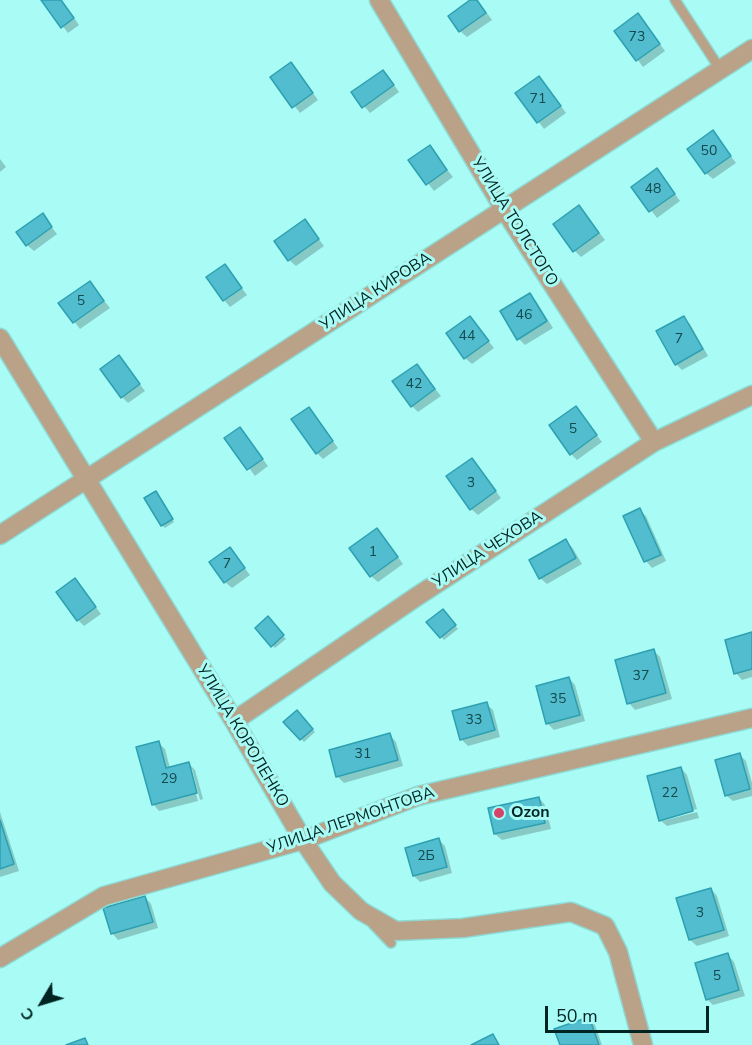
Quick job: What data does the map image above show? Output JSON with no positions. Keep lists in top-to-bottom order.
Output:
{
  "streets": {
    "street": [
      "УЛИЦА ТОЛСТОГО",
      "УЛИЦА КИРОВА",
      "УЛИЦА ЧЕХОВА",
      "УЛИЦА КОРОЛЕНКО",
      "УЛИЦА ЛЕРМОНТОВА"
    ]
  },
  "crossings": [
    ["УЛИЦА ТОЛСТОГО", "УЛИЦА КИРОВА"],
    ["УЛИЦА ТОЛСТОГО", "УЛИЦА ЧЕХОВА"],
    ["УЛИЦА КИРОВА", "УЛИЦА КОРОЛЕНКО"],
    ["УЛИЦА ЧЕХОВА", "УЛИЦА КОРОЛЕНКО"],
    ["УЛИЦА КОРОЛЕНКО", "УЛИЦА ЛЕРМОНТОВА"]
  ],
  "places": ["Ozon"],
  "house_numbers": [
    "73",
    "71",
    "50",
    "48",
    "5",
    "46",
    "44",
    "7",
    "42",
    "5",
    "3",
    "1",
    "7",
    "37",
    "35",
    "33",
    "31",
    "29",
    "22",
    "2Б",
    "3",
    "5"
  ],
  "scale_bar": "50 m",
  "north": "bottom left"
}
